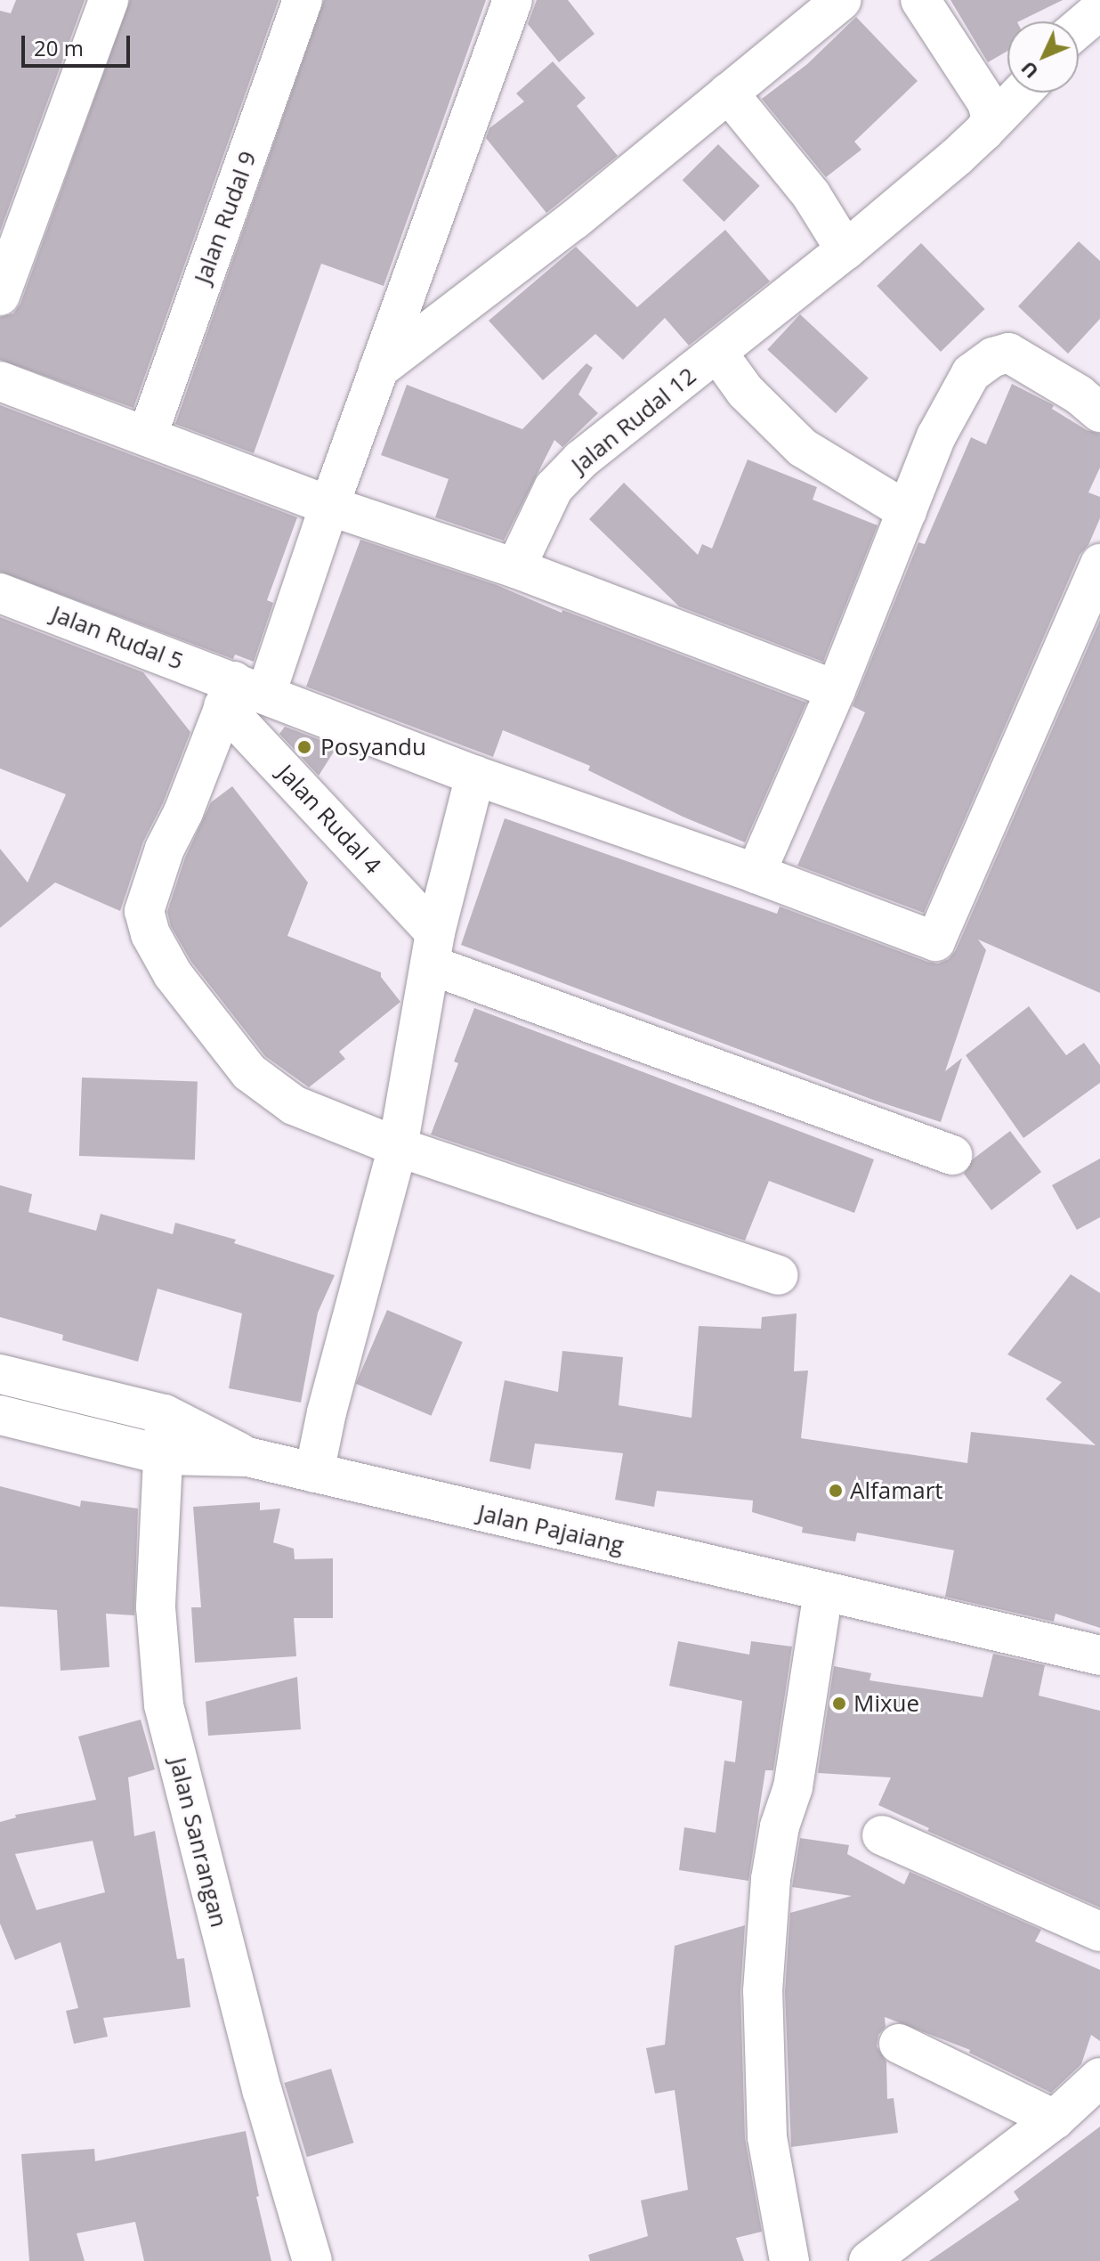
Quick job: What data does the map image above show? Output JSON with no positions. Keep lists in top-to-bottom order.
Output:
{
  "streets": {
    "street": [
      "Jalan Rudal 9",
      "Jalan Rudal 12",
      "Jalan Rudal 5",
      "Jalan Rudal 4",
      "Jalan Pajaiang",
      "Jalan Sanrangan"
    ]
  },
  "crossings": [
    ["Jalan Rudal 5", "Jalan Rudal 4"],
    ["Jalan Pajaiang", "Jalan Sanrangan"]
  ],
  "places": ["Posyandu", "Alfamart", "Mixue"],
  "scale_bar": "20 m",
  "north": "bottom left"
}
